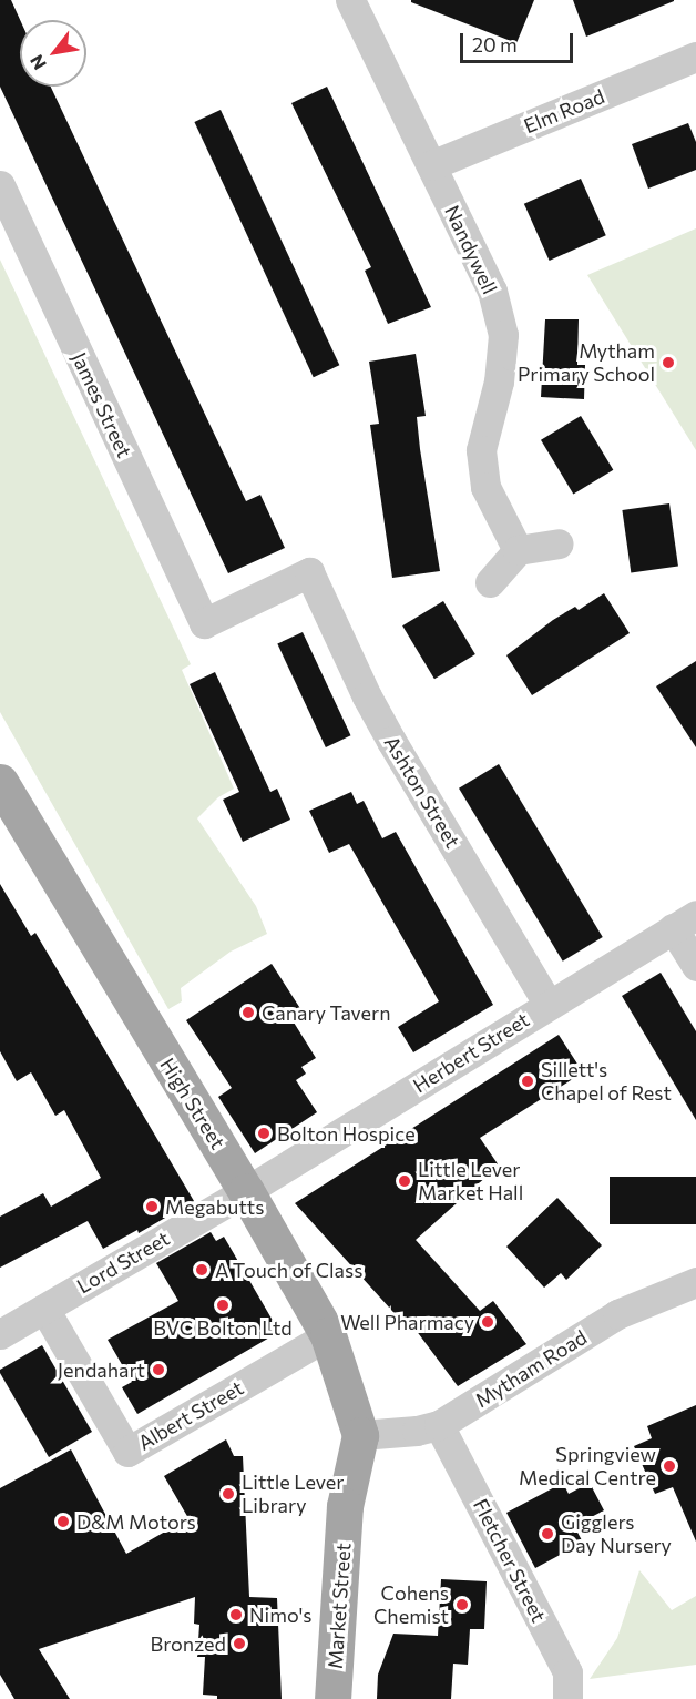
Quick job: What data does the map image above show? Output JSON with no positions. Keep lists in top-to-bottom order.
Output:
{
  "streets": {
    "main road": ["High Street", "Market Street"],
    "street": [
      "Elm Road",
      "Nandywell",
      "James Street",
      "Ashton Street",
      "Herbert Street",
      "Lord Street",
      "Mytham Road",
      "Albert Street",
      "Fletcher Street"
    ]
  },
  "crossings": [
    ["Elm Road", "Nandywell"],
    ["James Street", "Ashton Street"],
    ["Ashton Street", "Herbert Street"],
    ["Herbert Street", "High Street"],
    ["Herbert Street", "Lord Street"],
    ["High Street", "Lord Street"],
    ["High Street", "Mytham Road"],
    ["High Street", "Albert Street"],
    ["High Street", "Market Street"],
    ["Lord Street", "Albert Street"],
    ["Mytham Road", "Fletcher Street"],
    ["Mytham Road", "Market Street"]
  ],
  "places": [
    "Mytham Primary School",
    "Canary Tavern",
    "Sillett's Chapel of Rest",
    "Bolton Hospice",
    "Little Lever Market Hall",
    "Megabutts",
    "A Touch of Class",
    "BVC Bolton Ltd",
    "Well Pharmacy",
    "Jendahart",
    "Springview Medical Centre",
    "Little Lever Library",
    "D&M Motors",
    "Gigglers Day Nursery",
    "Cohens Chemist",
    "Nimo's",
    "Bronzed"
  ],
  "scale_bar": "20 m",
  "north": "bottom left"
}
